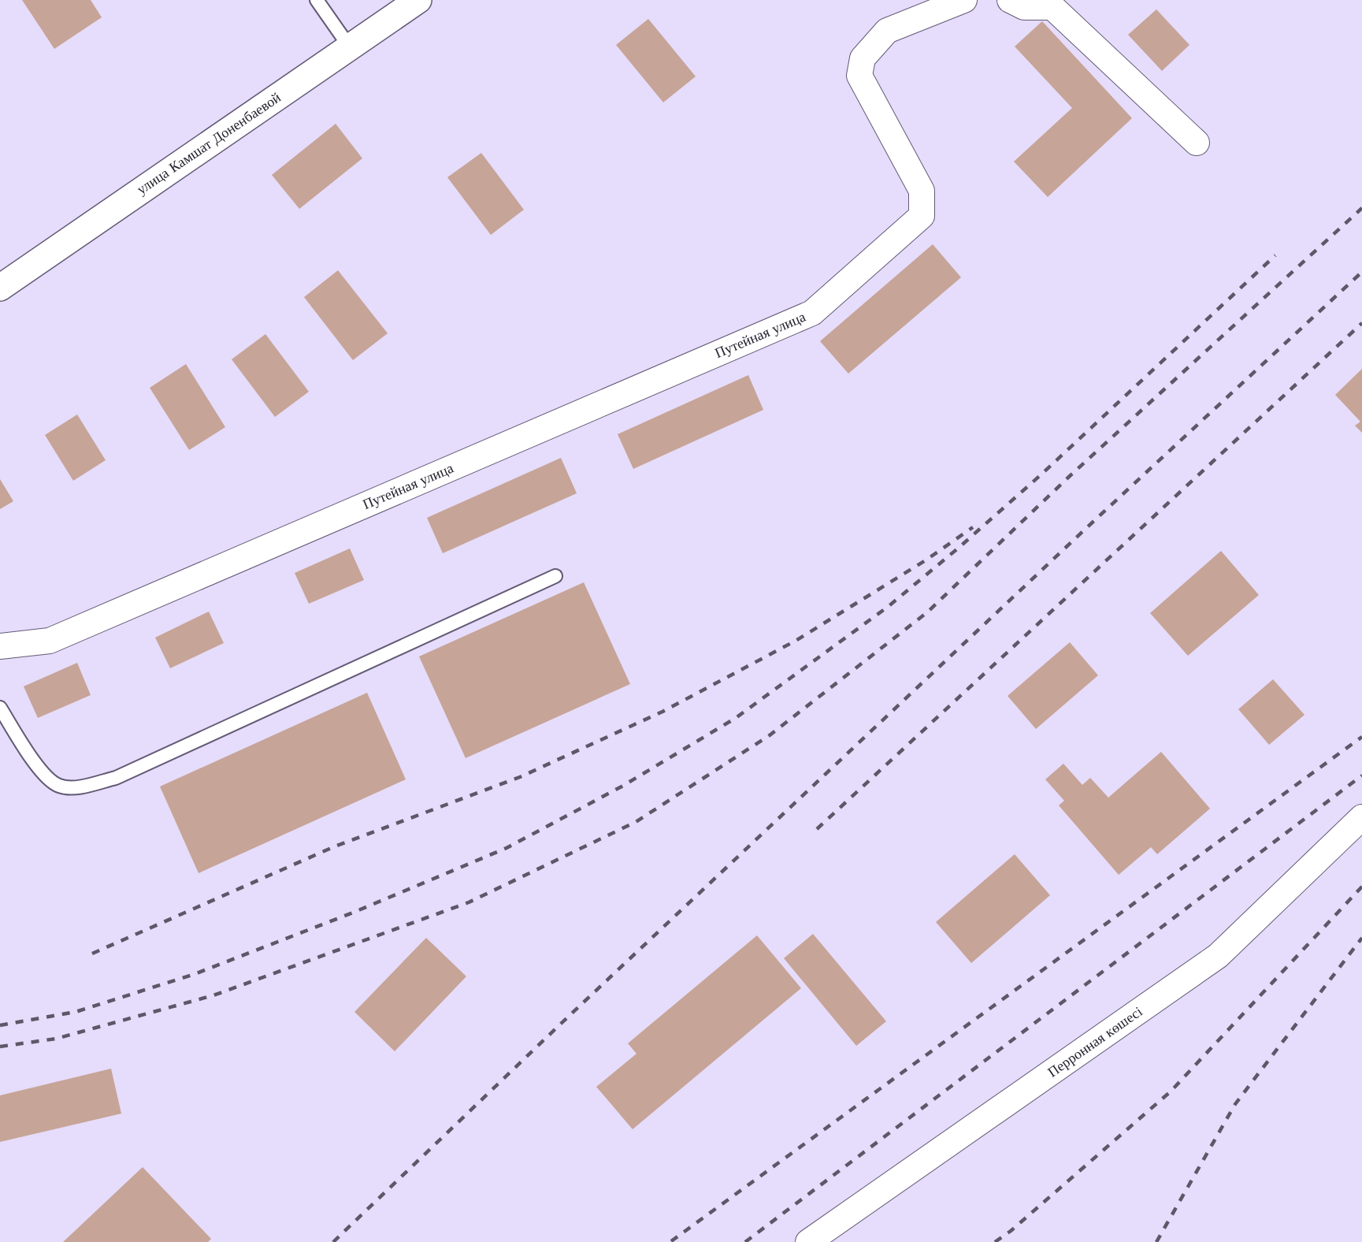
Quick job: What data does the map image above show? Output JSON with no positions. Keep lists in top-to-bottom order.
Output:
{
  "streets": {
    "street": ["улица Камшат Доненбаевой", "Путейная улица", "Перронная көшесі"]
  }
}
